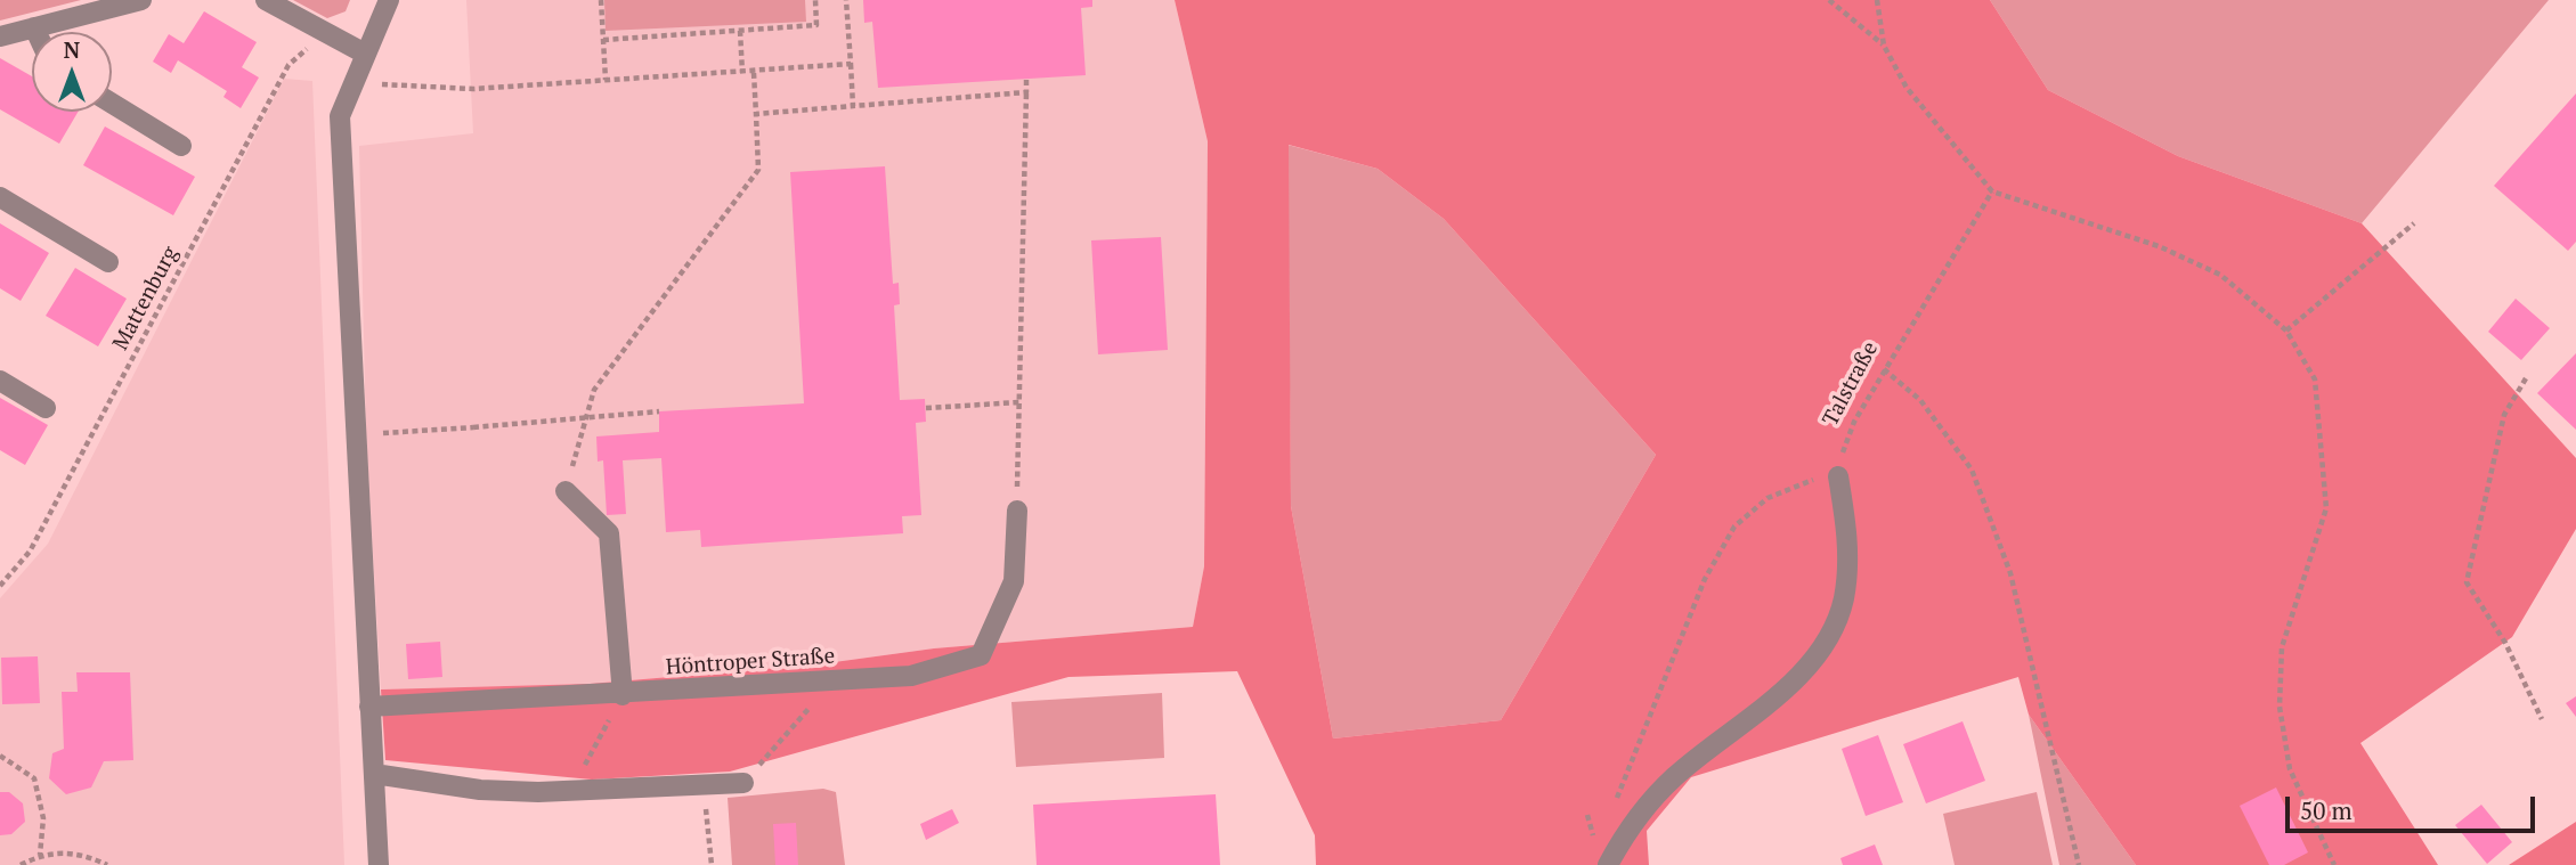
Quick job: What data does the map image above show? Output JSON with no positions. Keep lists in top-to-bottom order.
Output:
{
  "streets": {
    "street": ["Höntroper Straße"],
    "path": ["Mattenburg", "Talstraße"]
  },
  "scale_bar": "50 m",
  "north": "top"
}
